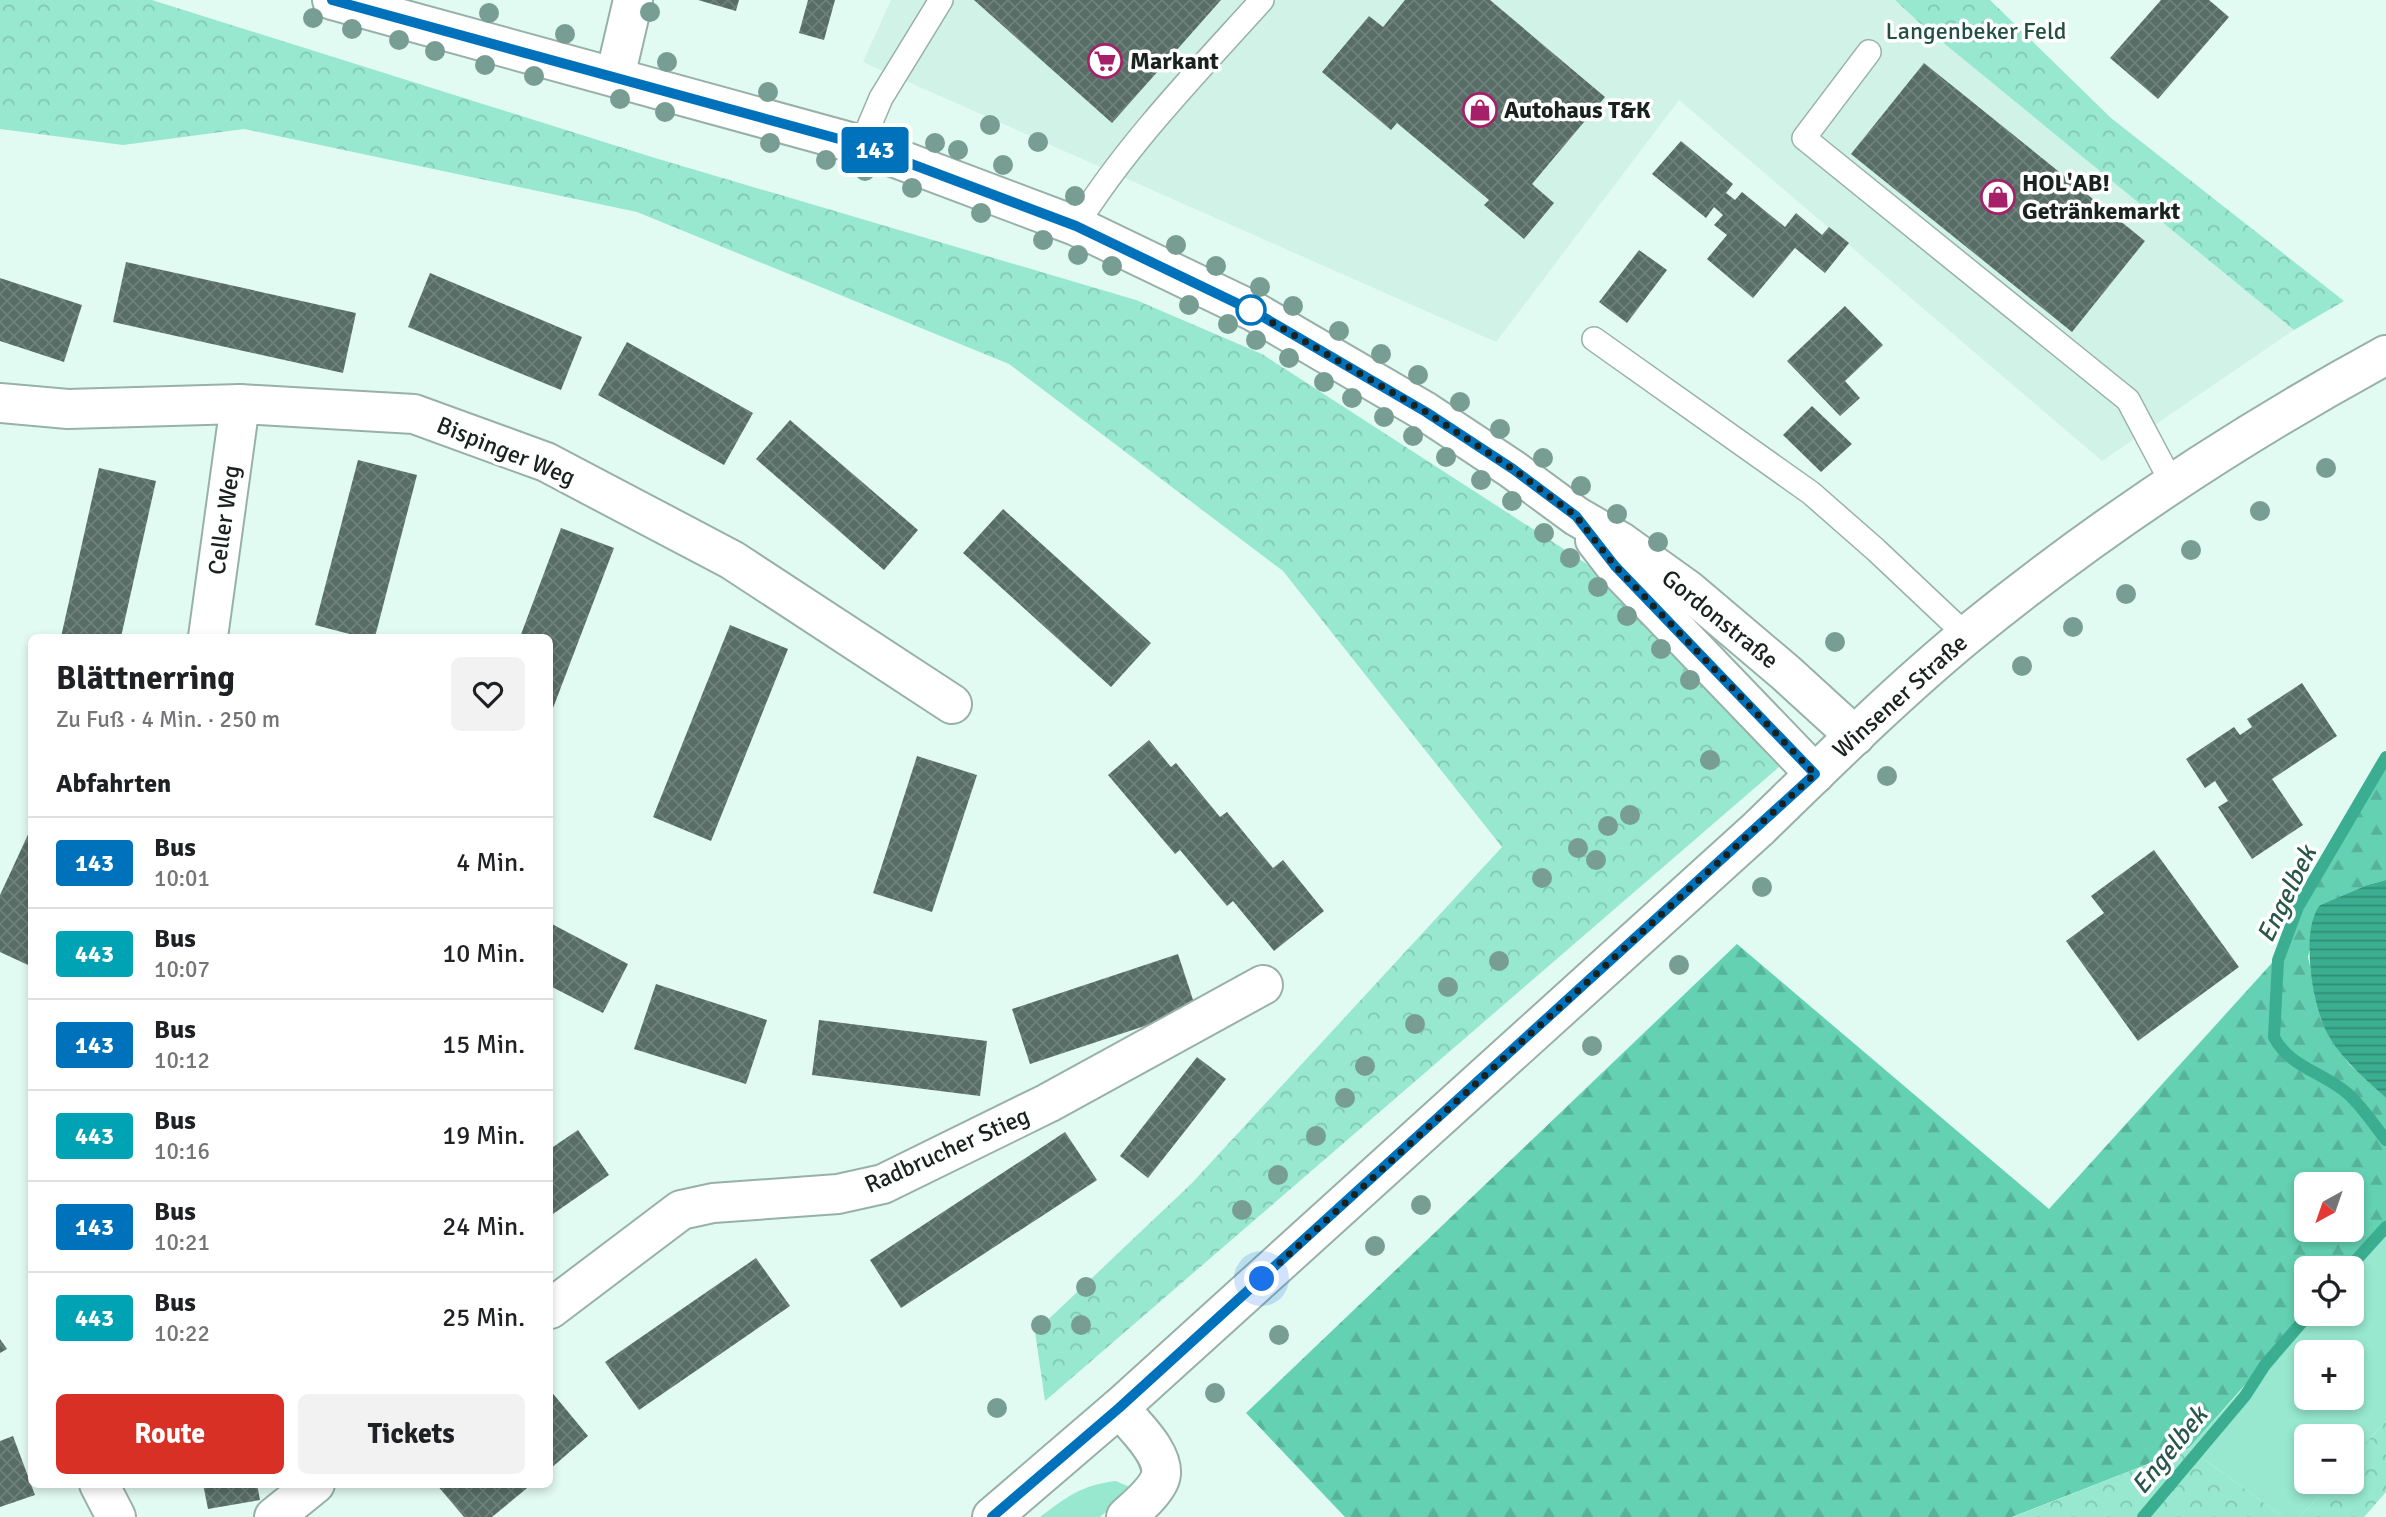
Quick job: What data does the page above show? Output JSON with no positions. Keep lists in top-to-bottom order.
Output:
{
  "streets": {
    "street": [
      "Bispinger Weg",
      "Celler Weg",
      "Gordonstraße",
      "Winsener Straße",
      "Radbrucher Stieg"
    ]
  },
  "crossings": [
    ["Bispinger Weg", "Celler Weg"],
    ["Gordonstraße", "Winsener Straße"]
  ],
  "water": ["Engelbek"],
  "parks": ["Langenbeker Feld"],
  "places": {
    "supermarket": ["Markant"],
    "shop": ["Autohaus T&K", "HOL'AB! Getränkemarkt"]
  },
  "lines": ["bus line 143"],
  "north": "bottom left",
  "page": {
    "on_map": "143",
    "heading": [
      ["Blättnerring", "Zu Fuß · 4 Min. · 250 m"],
      "Abfahrten"
    ],
    "list": [
      {
        "mark": "143",
        "name": "Bus",
        "note": "10:01",
        "value": "4 Min."
      },
      {
        "mark": "443",
        "name": "Bus",
        "note": "10:07",
        "value": "10 Min."
      },
      {
        "mark": "143",
        "name": "Bus",
        "note": "10:12",
        "value": "15 Min."
      },
      {
        "mark": "443",
        "name": "Bus",
        "note": "10:16",
        "value": "19 Min."
      },
      {
        "mark": "143",
        "name": "Bus",
        "note": "10:21",
        "value": "24 Min."
      },
      {
        "mark": "443",
        "name": "Bus",
        "note": "10:22",
        "value": "25 Min."
      }
    ],
    "map_buttons": ["+", "−"],
    "buttons": ["Route", "Tickets"]
  }
}
